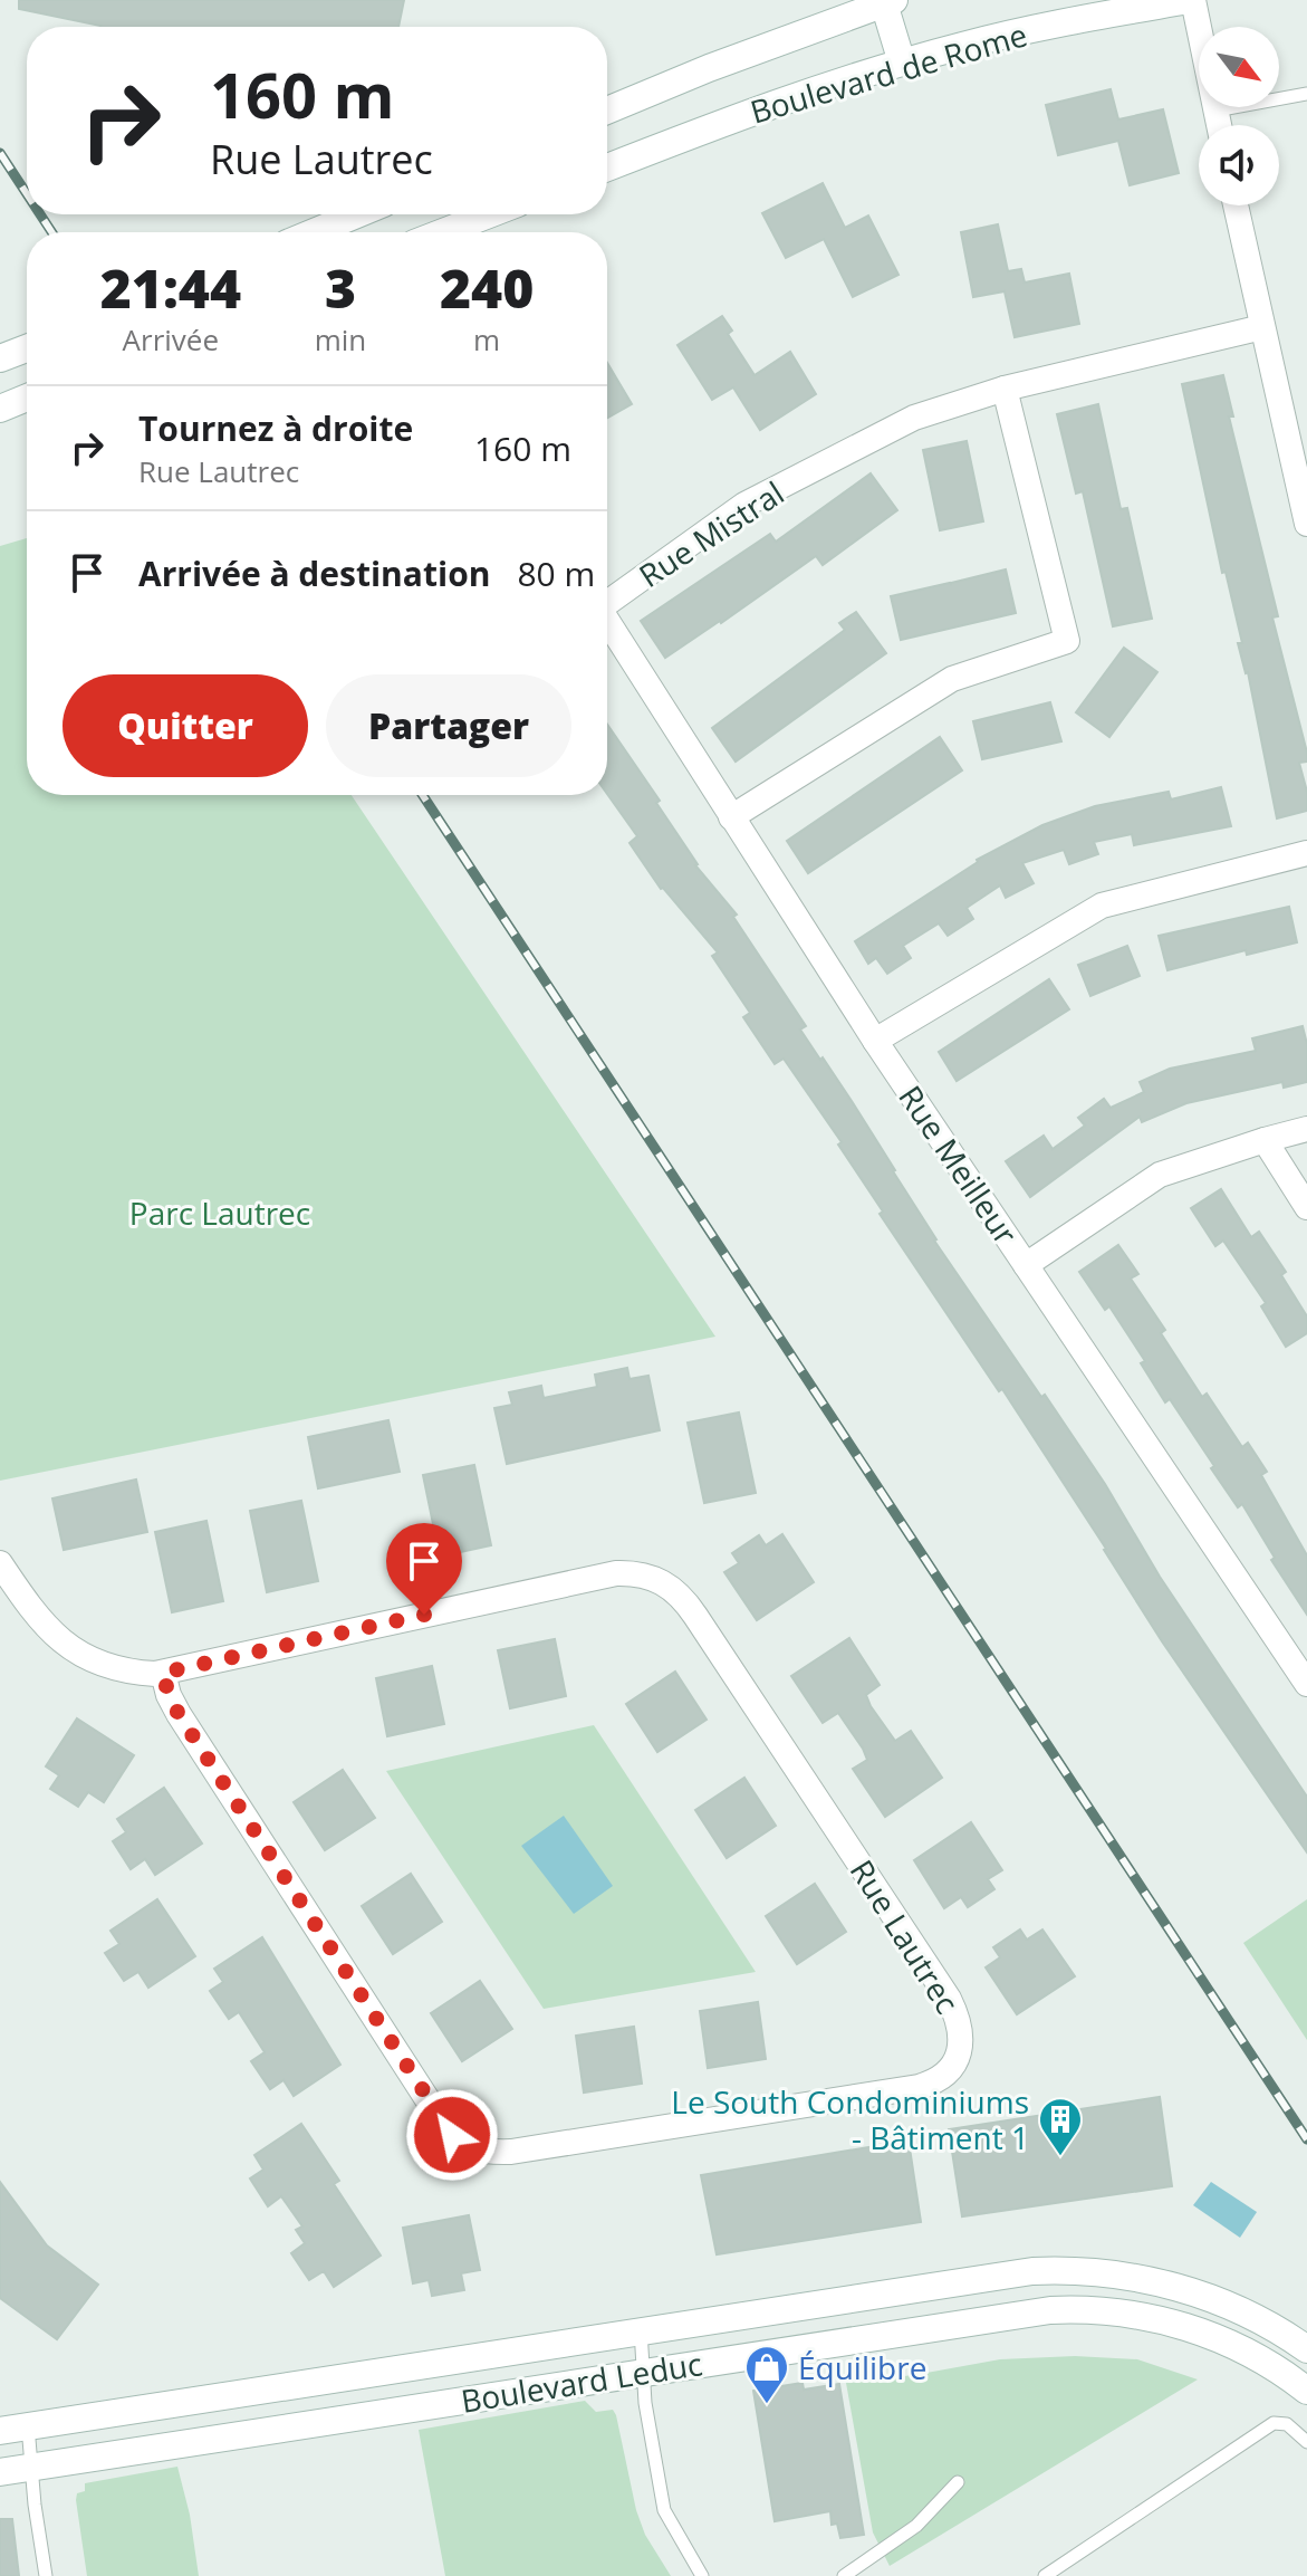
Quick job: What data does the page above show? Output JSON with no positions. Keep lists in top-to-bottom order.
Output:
{
  "streets": {
    "street": [
      "Boulevard de Rome",
      "Rue Mistral",
      "Rue Meilleur",
      "Rue Lautrec",
      "Boulevard Leduc"
    ]
  },
  "crossings": [
    ["Rue Mistral", "Rue Meilleur"]
  ],
  "parks": ["Parc Lautrec"],
  "places": {
    "building": ["Le South Condominiums - Bâtiment 1"],
    "shop": ["Équilibre"]
  },
  "north": "bottom right",
  "page": {
    "turn": ["160 m", "Rue Lautrec"],
    "eta": [
      "21:44",
      "Arrivée",
      "3",
      "min",
      "240",
      "m"
    ],
    "list": [
      {
        "name": "Tournez à droite",
        "note": "Rue Lautrec",
        "value": "160 m"
      },
      {
        "name": "Arrivée à destination",
        "value": "80 m"
      }
    ],
    "buttons": ["Quitter", "Partager"]
  }
}
